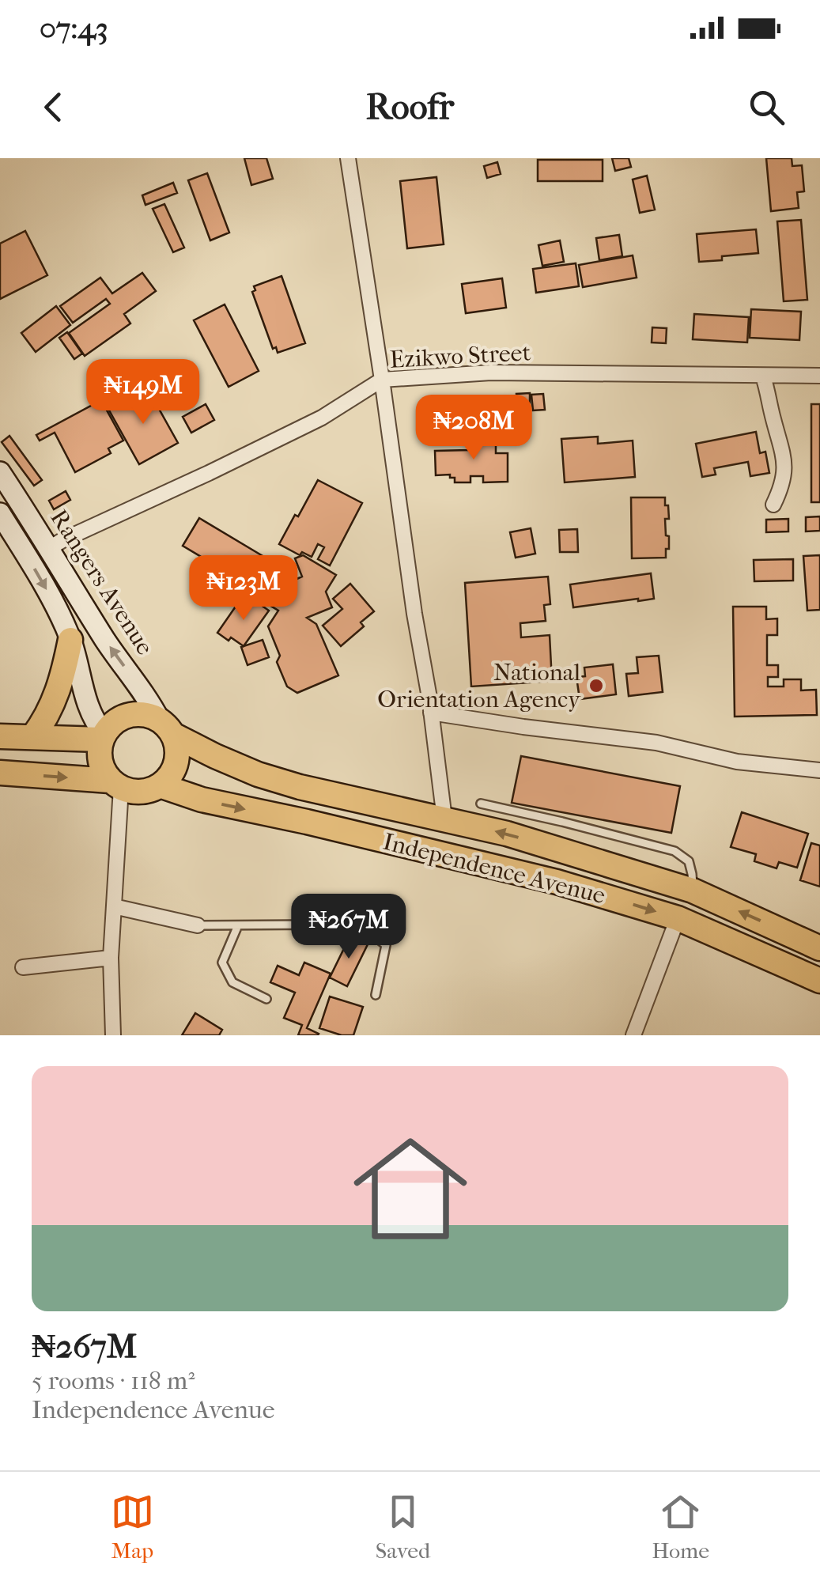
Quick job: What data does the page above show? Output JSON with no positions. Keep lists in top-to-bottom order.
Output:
{
  "streets": {
    "main road": ["Rangers Avenue", "Independence Avenue"],
    "street": ["Ezikwo Street"]
  },
  "crossings": [
    ["Ezikwo Street", "Rangers Avenue"],
    ["Rangers Avenue", "Independence Avenue"]
  ],
  "places": ["National Orientation Agency"],
  "page": {
    "status": "07:43",
    "header": "Roofr",
    "price": [
      "₦149M",
      "₦208M",
      "₦123M",
      "₦267M"
    ],
    "list": [
      {
        "name": "₦267M",
        "note": "5 rooms · 118 m² · Independence Avenue"
      }
    ],
    "tabs": ["Map", "Saved", "Home"]
  }
}
